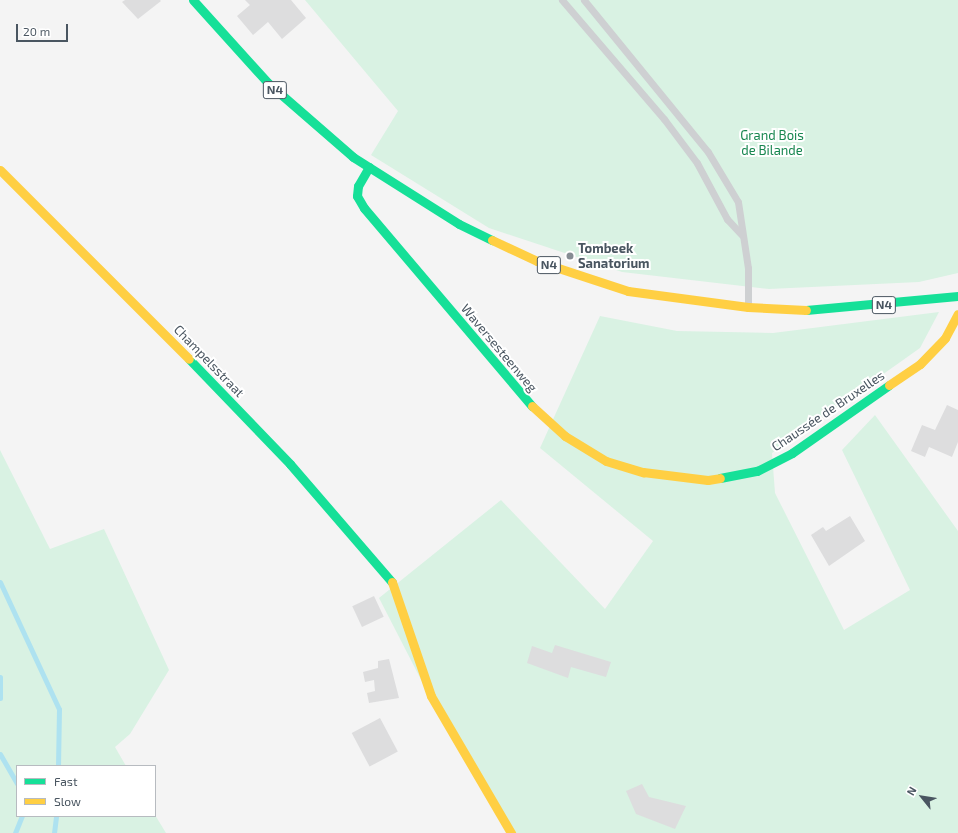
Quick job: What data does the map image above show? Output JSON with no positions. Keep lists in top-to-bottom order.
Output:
{
  "streets": {
    "street": [
      "N4",
      "Waversesteenweg",
      "Champelsstraat",
      "Chaussée de Bruxelles"
    ]
  },
  "crossings": [
    ["N4", "Waversesteenweg"],
    ["Waversesteenweg", "Chaussée de Bruxelles"]
  ],
  "parks": ["Grand Bois de Bilande"],
  "places": ["Tombeek Sanatorium"],
  "legend": ["Fast", "Slow"],
  "scale_bar": "20 m",
  "north": "top left"
}
